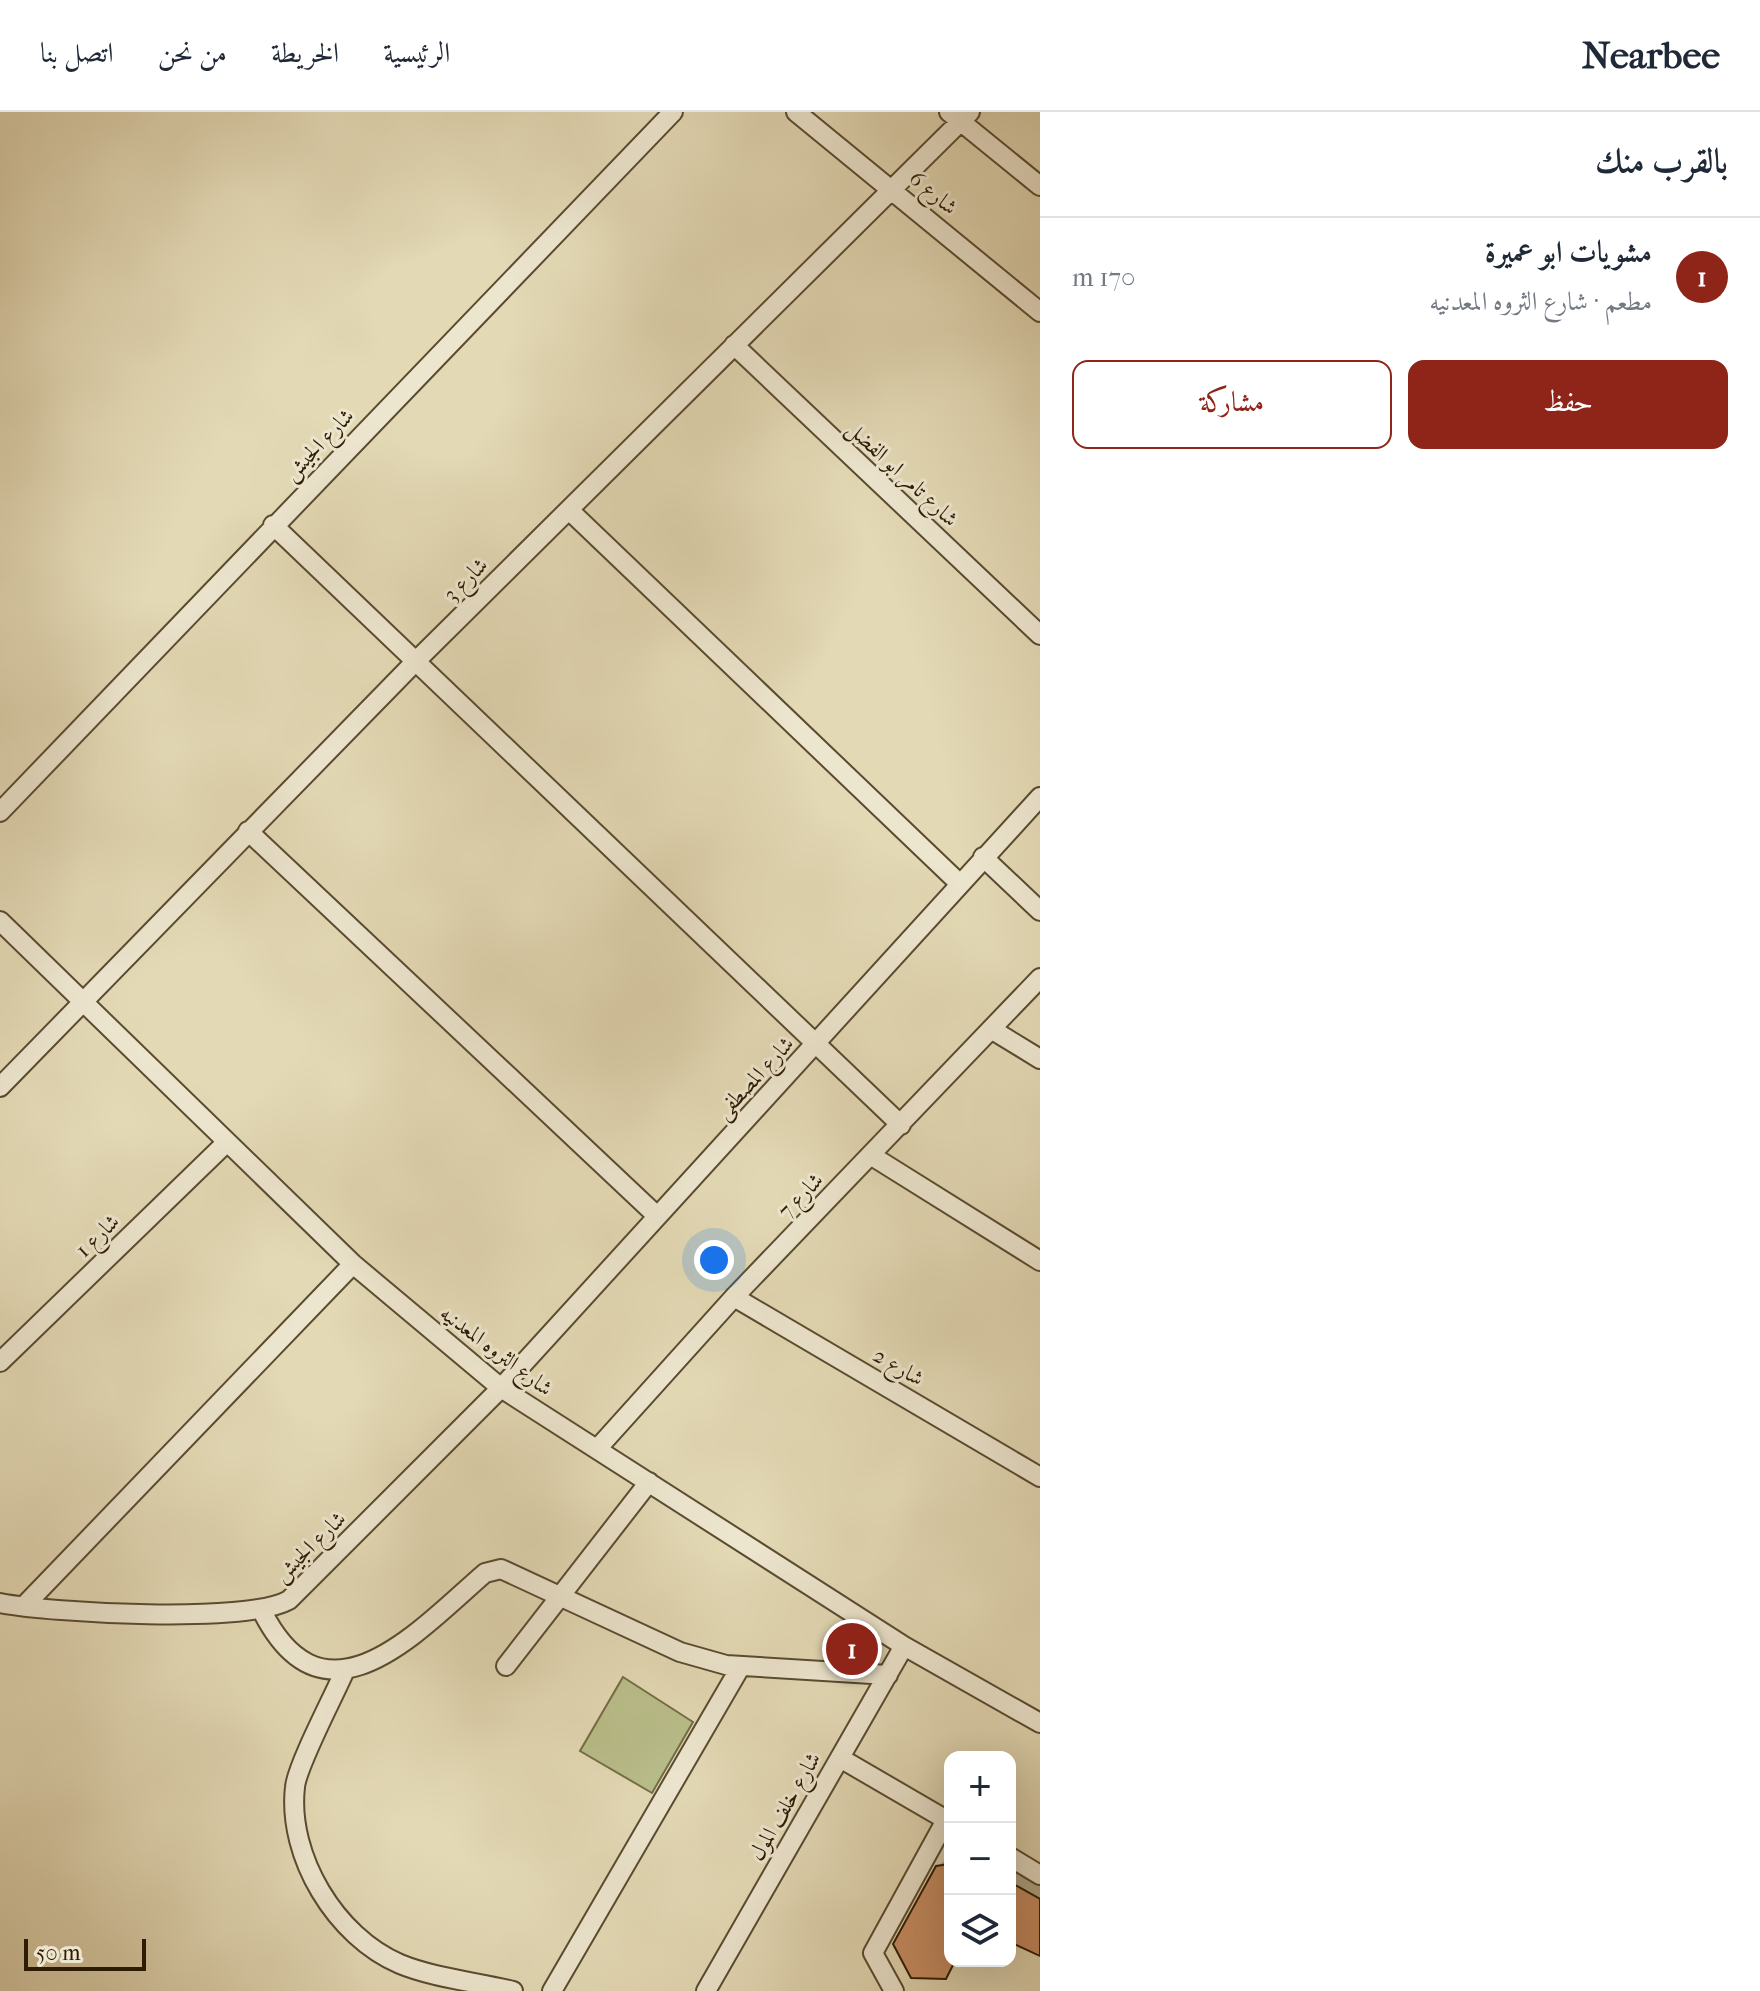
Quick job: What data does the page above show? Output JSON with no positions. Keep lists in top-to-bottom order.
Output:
{
  "streets": {
    "street": [
      "شارع 6",
      "شارع الجيش",
      "شارع تامر ابو الفضل",
      "شارع 3",
      "شارع المصطفى",
      "شارع 7",
      "شارع 1",
      "شارع الثروه المعدنيه",
      "شارع 2",
      "شارع خلف المول"
    ]
  },
  "crossings": [
    ["شارع 6", "شارع 3"],
    ["شارع الجيش", "شارع المصطفى"],
    ["شارع الجيش", "شارع الثروه المعدنيه"],
    ["شارع تامر ابو الفضل", "شارع 3"],
    ["شارع 3", "شارع الثروه المعدنيه"],
    ["شارع المصطفى", "شارع الثروه المعدنيه"],
    ["شارع 7", "شارع الثروه المعدنيه"],
    ["شارع 7", "شارع 2"],
    ["شارع 1", "شارع الثروه المعدنيه"],
    ["شارع الثروه المعدنيه", "شارع خلف المول"]
  ],
  "scale_bar": "50 m",
  "page": {
    "header": "Nearbee",
    "nav": [
      "الرئيسية",
      "الخريطة",
      "من نحن",
      "اتصل بنا"
    ],
    "heading": "بالقرب منك",
    "list": [
      {
        "mark": "1",
        "name": "مشويات ابو عميرة",
        "note": "مطعم · شارع الثروه المعدنيه",
        "value": "170 m"
      }
    ],
    "buttons": ["حفظ", "مشاركة"],
    "pins": "1",
    "map_buttons": ["+", "−"],
    "scale": "50 m"
  }
}
